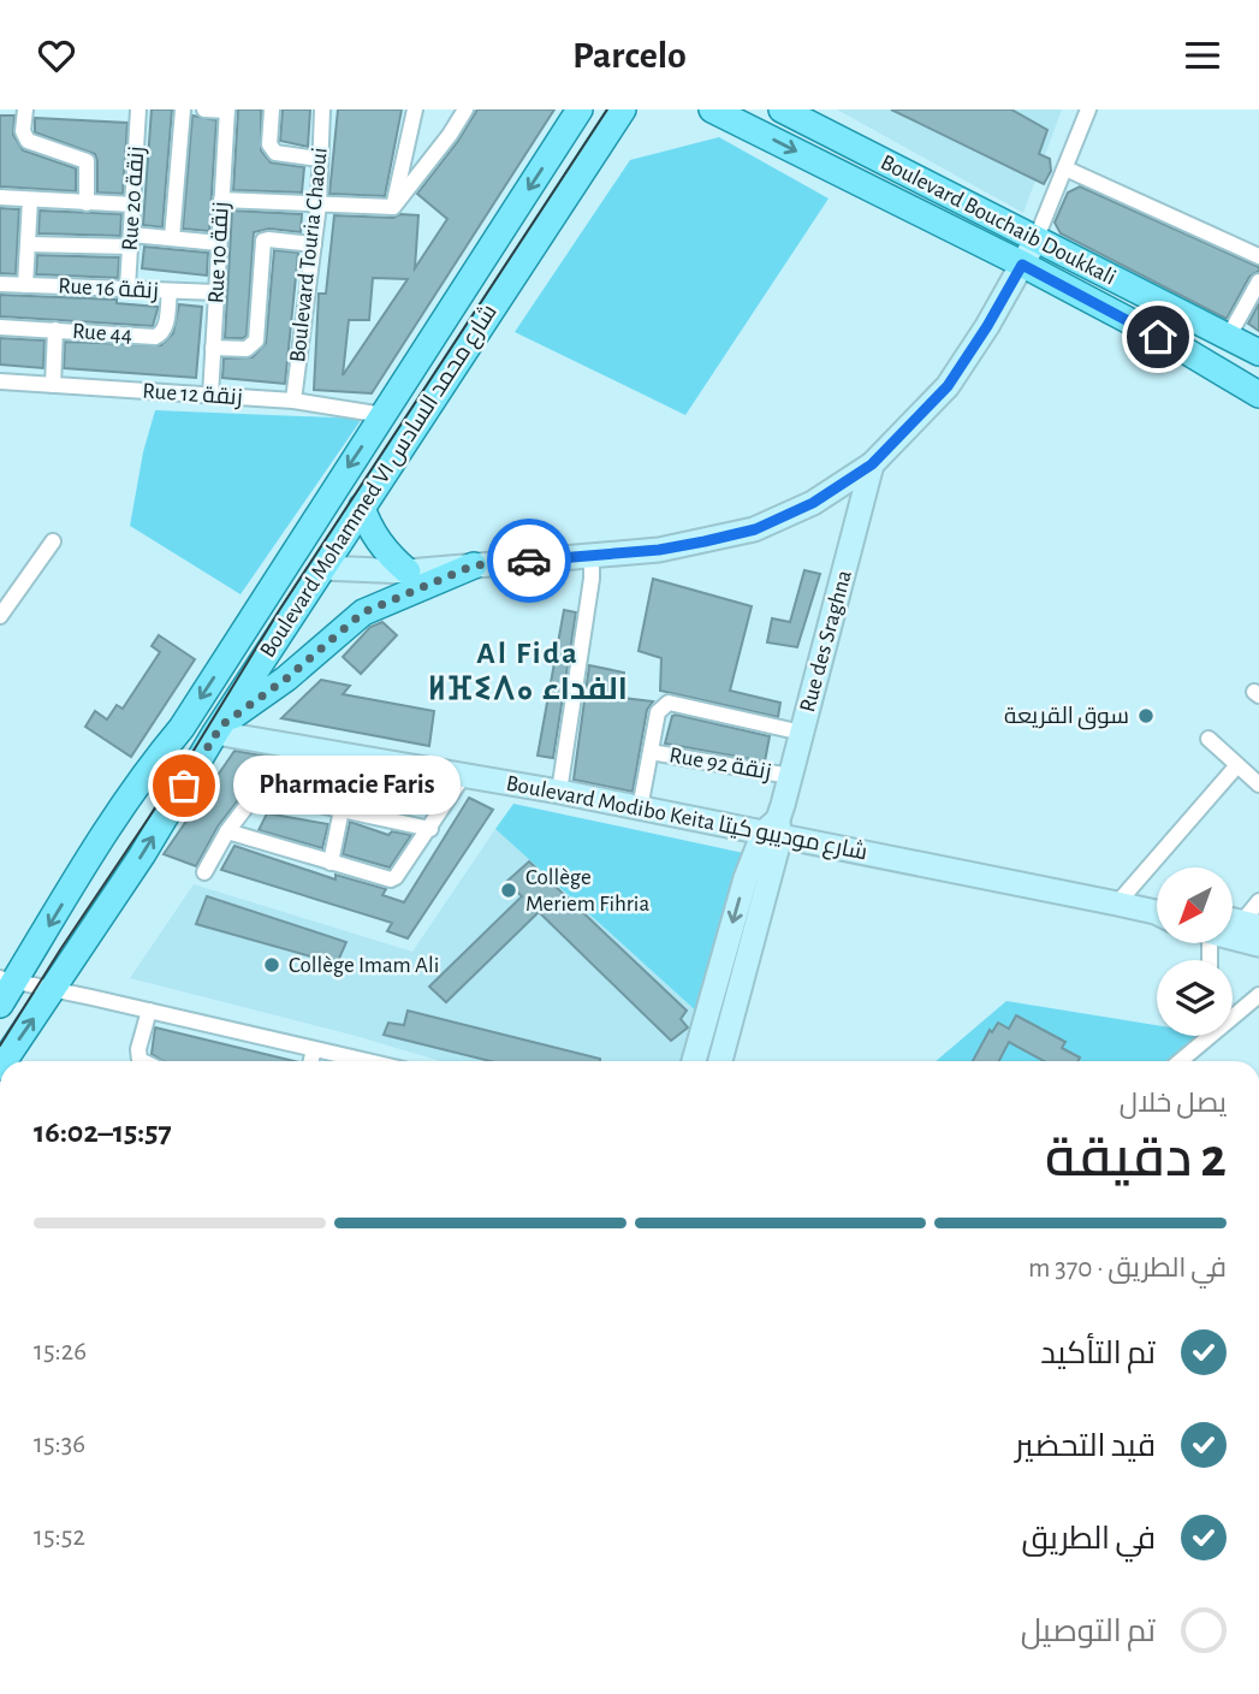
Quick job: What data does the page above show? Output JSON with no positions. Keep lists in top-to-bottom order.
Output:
{
  "streets": {
    "main road": ["Boulevard Bouchaib Doukkali", "Boulevard Mohammed VI شارع محمد السادس"],
    "street": [
      "Rue 20 زنقة",
      "Rue 10 زنقة",
      "Boulevard Touria Chaoui",
      "Rue 16 زنقة",
      "Rue 44",
      "Rue 12 زنقة",
      "Rue des Sraghna",
      "Rue 92 زنقة",
      "Boulevard Modibo Keita شارع موديبو كيتا"
    ]
  },
  "crossings": [
    ["Rue 20 زنقة", "Rue 16 زنقة"],
    ["Rue 10 زنقة", "Rue 16 زنقة"],
    ["Rue 10 زنقة", "Rue 12 زنقة"],
    ["Boulevard Touria Chaoui", "Rue 12 زنقة"],
    ["Rue 16 زنقة", "Rue 44"],
    ["Rue 12 زنقة", "Boulevard Mohammed VI شارع محمد السادس"],
    ["Boulevard Mohammed VI شارع محمد السادس", "Boulevard Modibo Keita شارع موديبو كيتا"],
    ["Rue des Sraghna", "Rue 92 زنقة"],
    ["Rue des Sraghna", "Boulevard Modibo Keita شارع موديبو كيتا"]
  ],
  "districts": ["Al Fida ⵍⴼⵉⴷⴰ الفداء"],
  "places": [
    "سوق القريعة",
    "Pharmacie Faris",
    "Collège Meriem Fihria",
    "Collège Imam Ali"
  ],
  "north": "bottom left",
  "page": {
    "header": "Parcelo",
    "bubble": "Pharmacie Faris",
    "heading": ["2 دقيقة", "يصل خلال", "15:57–16:02"],
    "bar": "في الطريق · 370 m",
    "list": [
      ["تم التأكيد", "15:26"],
      ["قيد التحضير", "15:36"],
      ["في الطريق", "15:52"],
      "تم التوصيل"
    ]
  }
}
